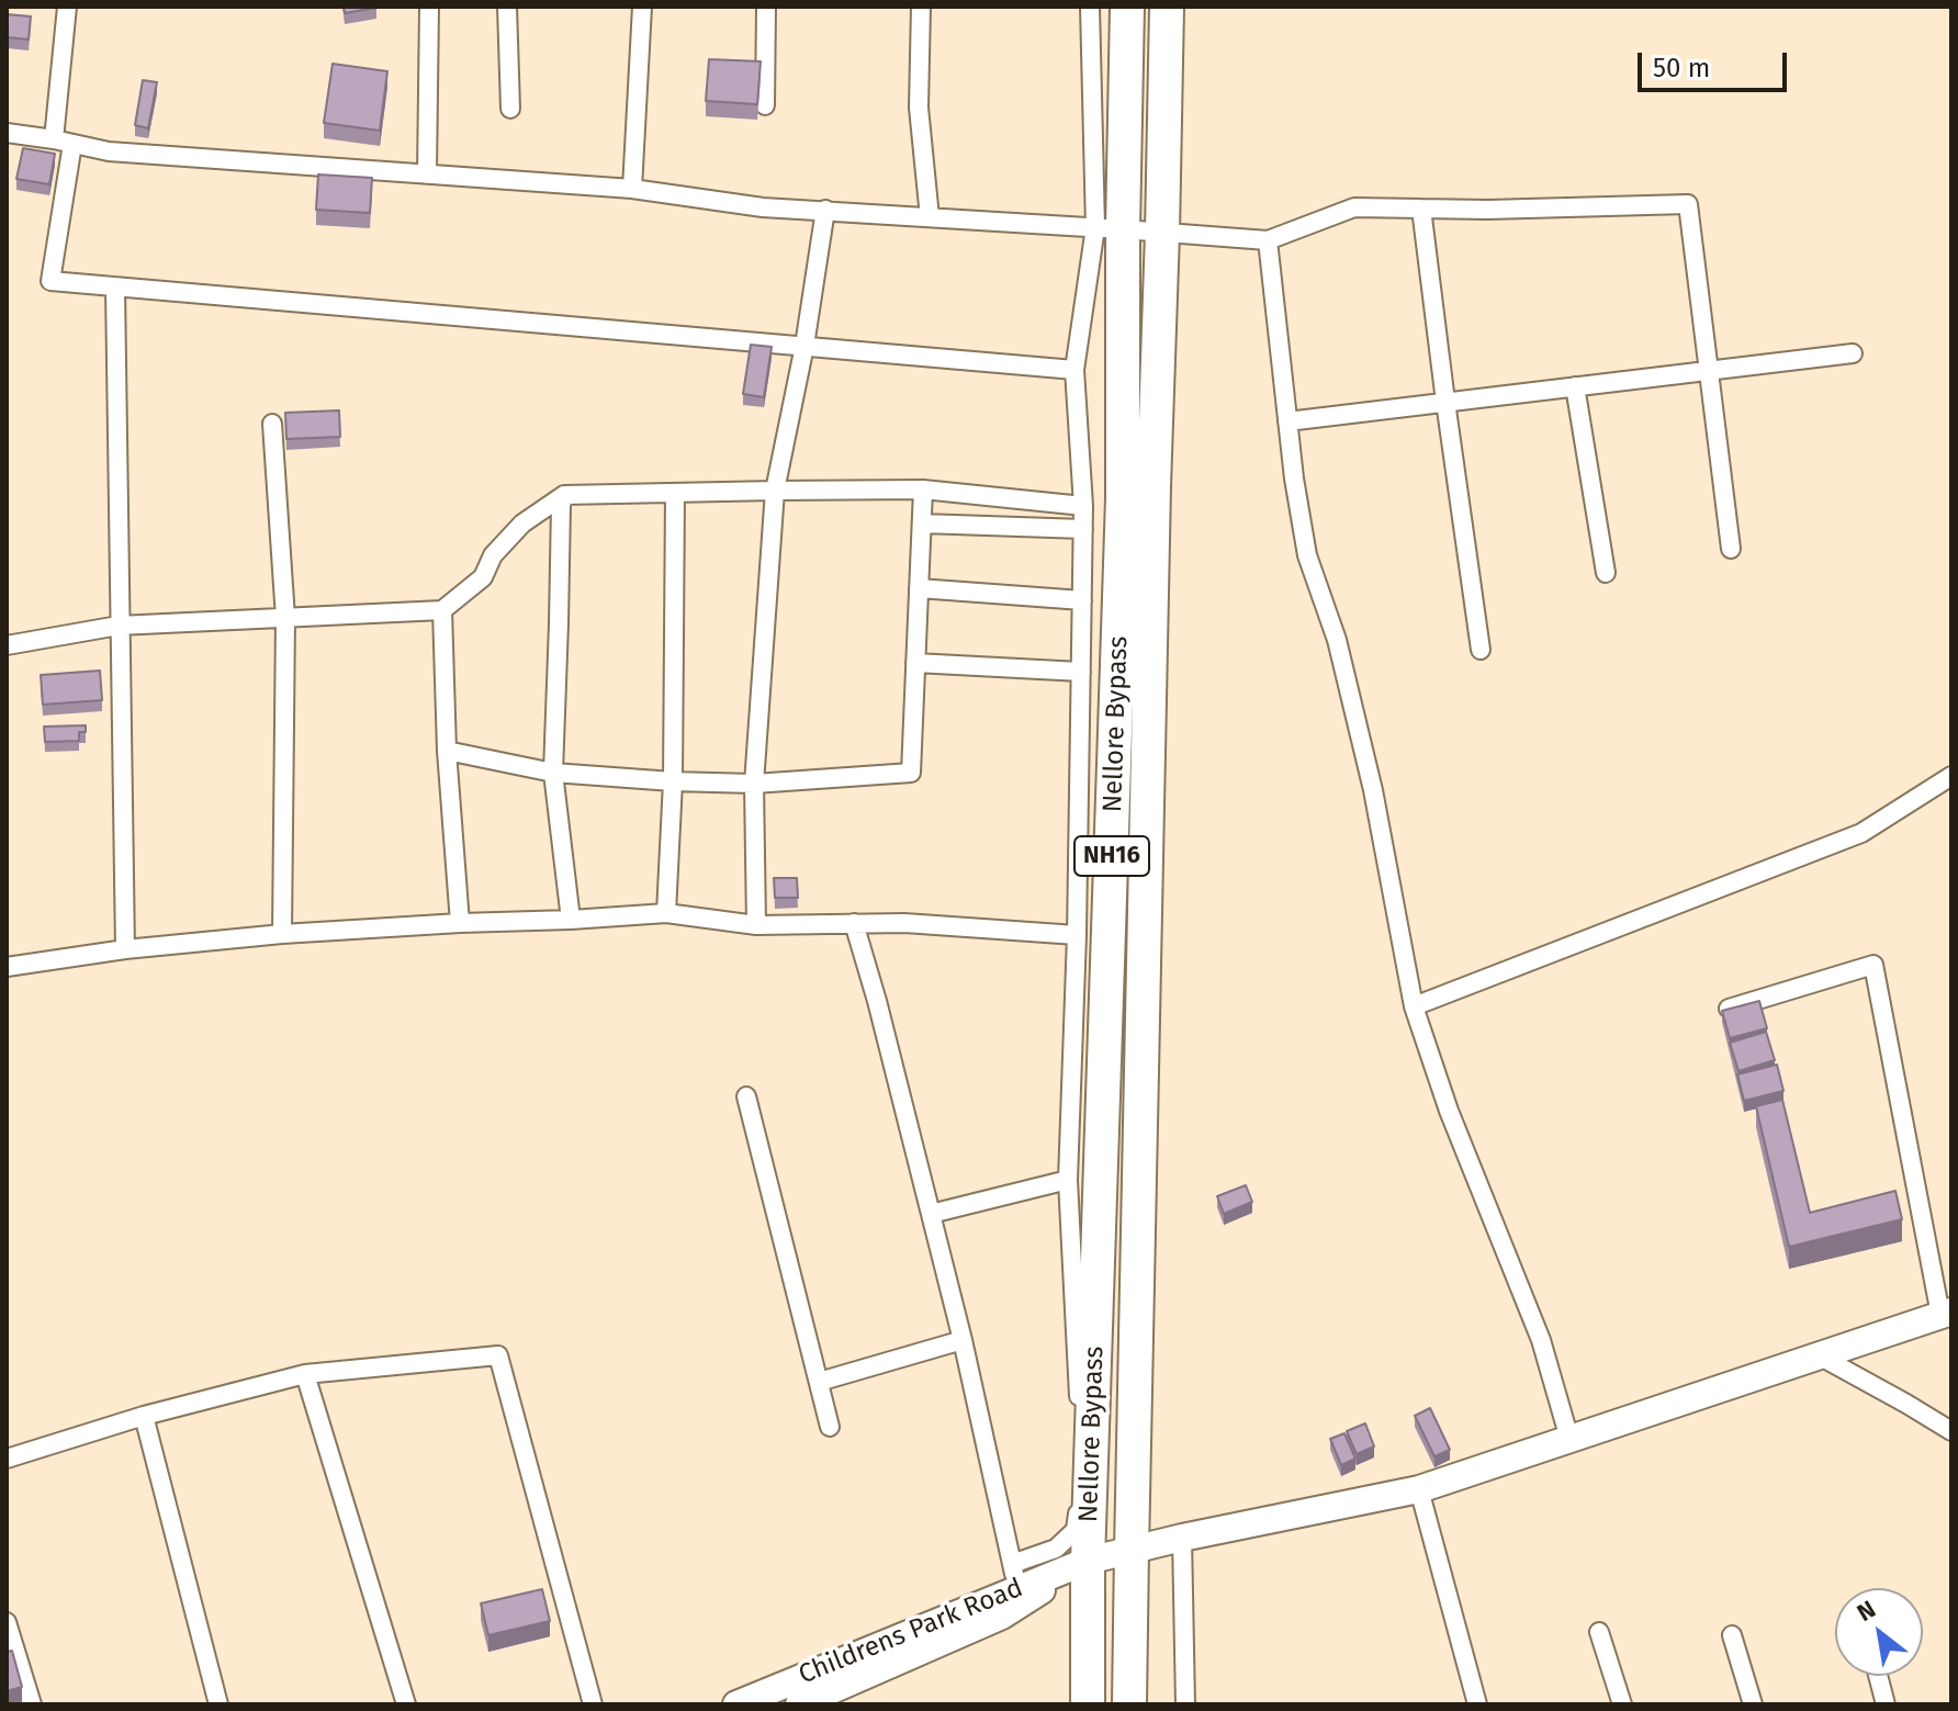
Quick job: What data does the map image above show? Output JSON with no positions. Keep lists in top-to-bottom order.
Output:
{
  "streets": {
    "highway": ["Nellore Bypass", "NH16"],
    "street": ["Childrens Park Road"]
  },
  "crossings": [
    ["Nellore Bypass", "Childrens Park Road"]
  ],
  "scale_bar": "50 m",
  "north": "top left"
}
